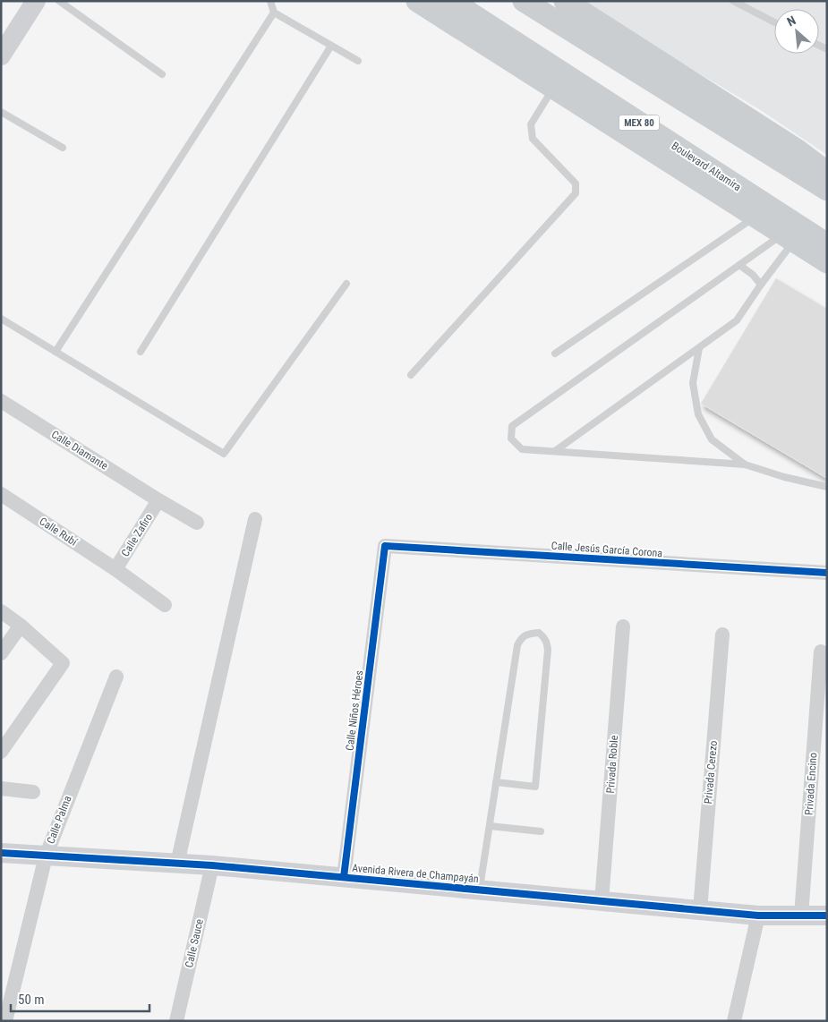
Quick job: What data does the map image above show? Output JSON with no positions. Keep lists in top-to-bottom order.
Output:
{
  "streets": {
    "main road": ["MEX 80", "Boulevard Altamira"],
    "street": [
      "Calle Diamante",
      "Calle Rubí",
      "Calle Zafiro",
      "Calle Jesús García Corona",
      "Calle Niños Héroes",
      "Privada Roble",
      "Privada Cerezo",
      "Privada Encino",
      "Calle Palma",
      "Avenida Rivera de Champayán",
      "Calle Sauce"
    ]
  },
  "crossings": [
    ["Calle Diamante", "Calle Zafiro"],
    ["Calle Rubí", "Calle Zafiro"],
    ["Calle Jesús García Corona", "Calle Niños Héroes"],
    ["Calle Niños Héroes", "Avenida Rivera de Champayán"],
    ["Privada Roble", "Avenida Rivera de Champayán"],
    ["Privada Cerezo", "Avenida Rivera de Champayán"],
    ["Privada Encino", "Avenida Rivera de Champayán"],
    ["Calle Palma", "Avenida Rivera de Champayán"],
    ["Avenida Rivera de Champayán", "Calle Sauce"]
  ],
  "scale_bar": "50 m",
  "north": "top left"
}
